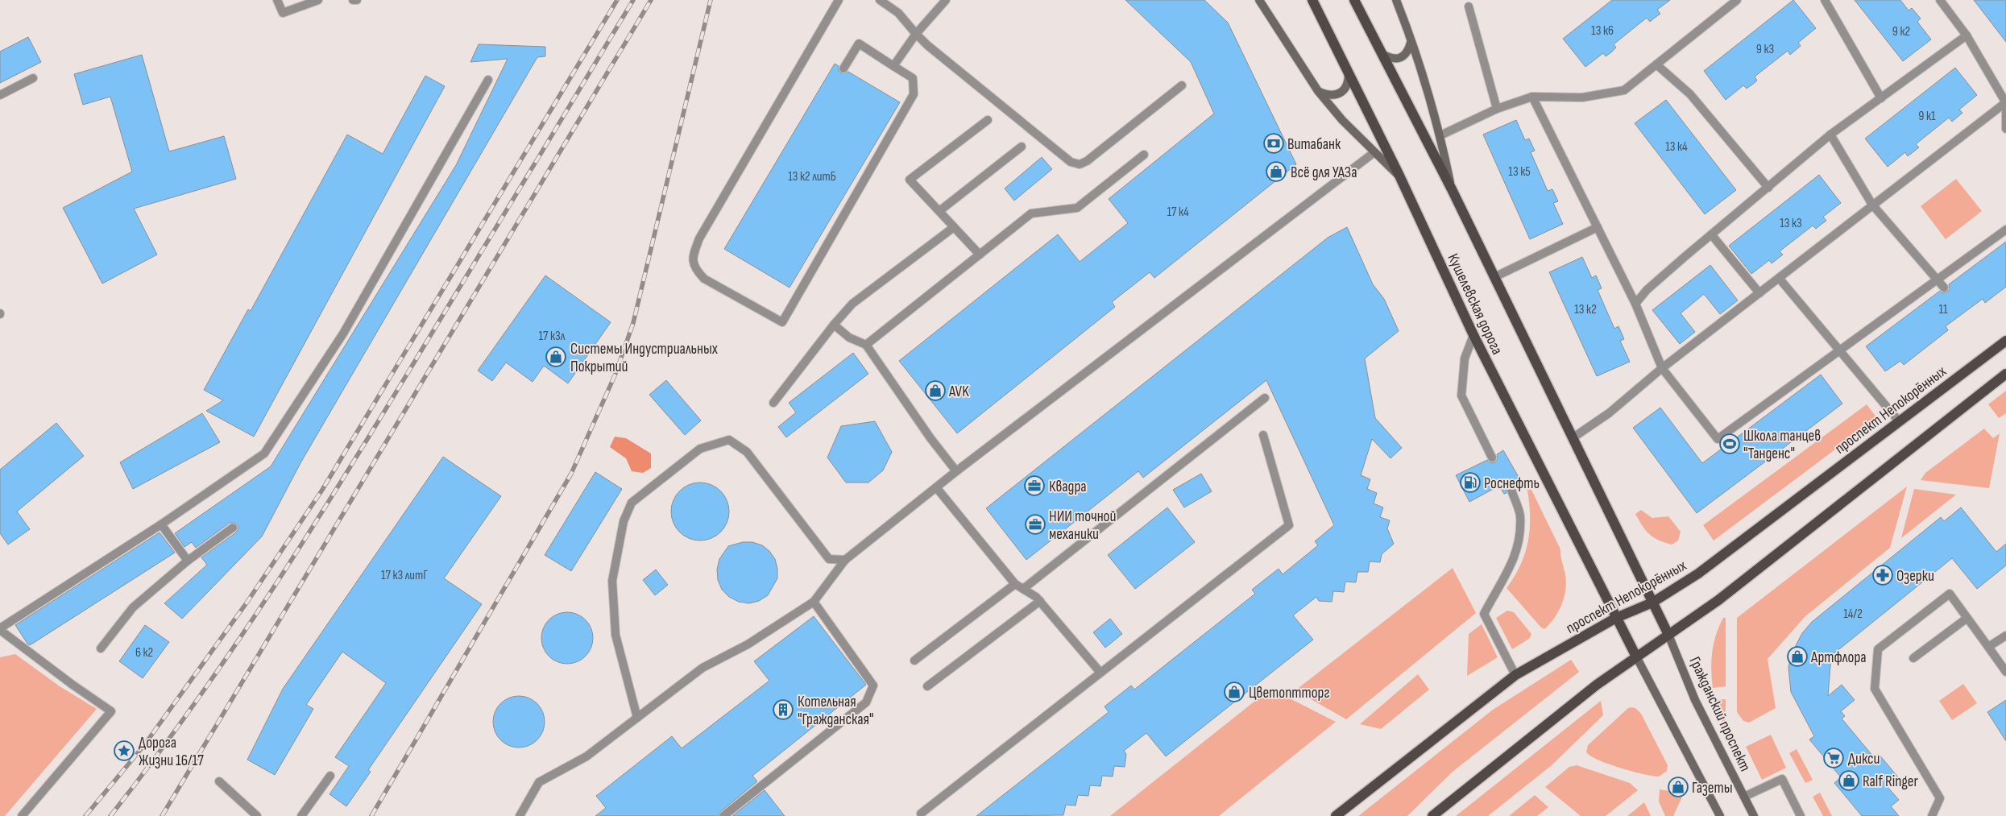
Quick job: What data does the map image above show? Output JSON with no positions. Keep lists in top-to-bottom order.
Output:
{
  "streets": {
    "main road": ["Кушелевская дорога", "проспект Непокорённых", "Гражданский проспект"]
  },
  "crossings": [
    ["Кушелевская дорога", "проспект Непокорённых"],
    ["Кушелевская дорога", "Гражданский проспект"],
    ["проспект Непокорённых", "Гражданский проспект"]
  ],
  "places": {
    "bank": ["Витабанк"],
    "shop": [
      "Всё для УАЗа",
      "Системы Индустриальных Покрытий",
      "AVK",
      "Артфлора",
      "Цветоптторг",
      "Ralf Ringer",
      "Газеты"
    ],
    "sports": ["Школа танцев \"Танденс\""],
    "fuel station": ["Роснефть"],
    "office": ["Квадра", "НИИ точной механики"],
    "pharmacy": ["Озерки"],
    "building": ["Котельная \"Гражданская\""],
    "place": ["Дорога Жизни 16/17"],
    "supermarket": ["Дикси"]
  },
  "house_numbers": [
    "13 к6",
    "9 к2",
    "9 к3",
    "9 к1",
    "13 к4",
    "13 к5",
    "13 к2 литБ",
    "17 к4",
    "13 к3",
    "13 к2",
    "11",
    "17 к3л",
    "17 к3 литГ",
    "14/2",
    "6 к2"
  ]
}
